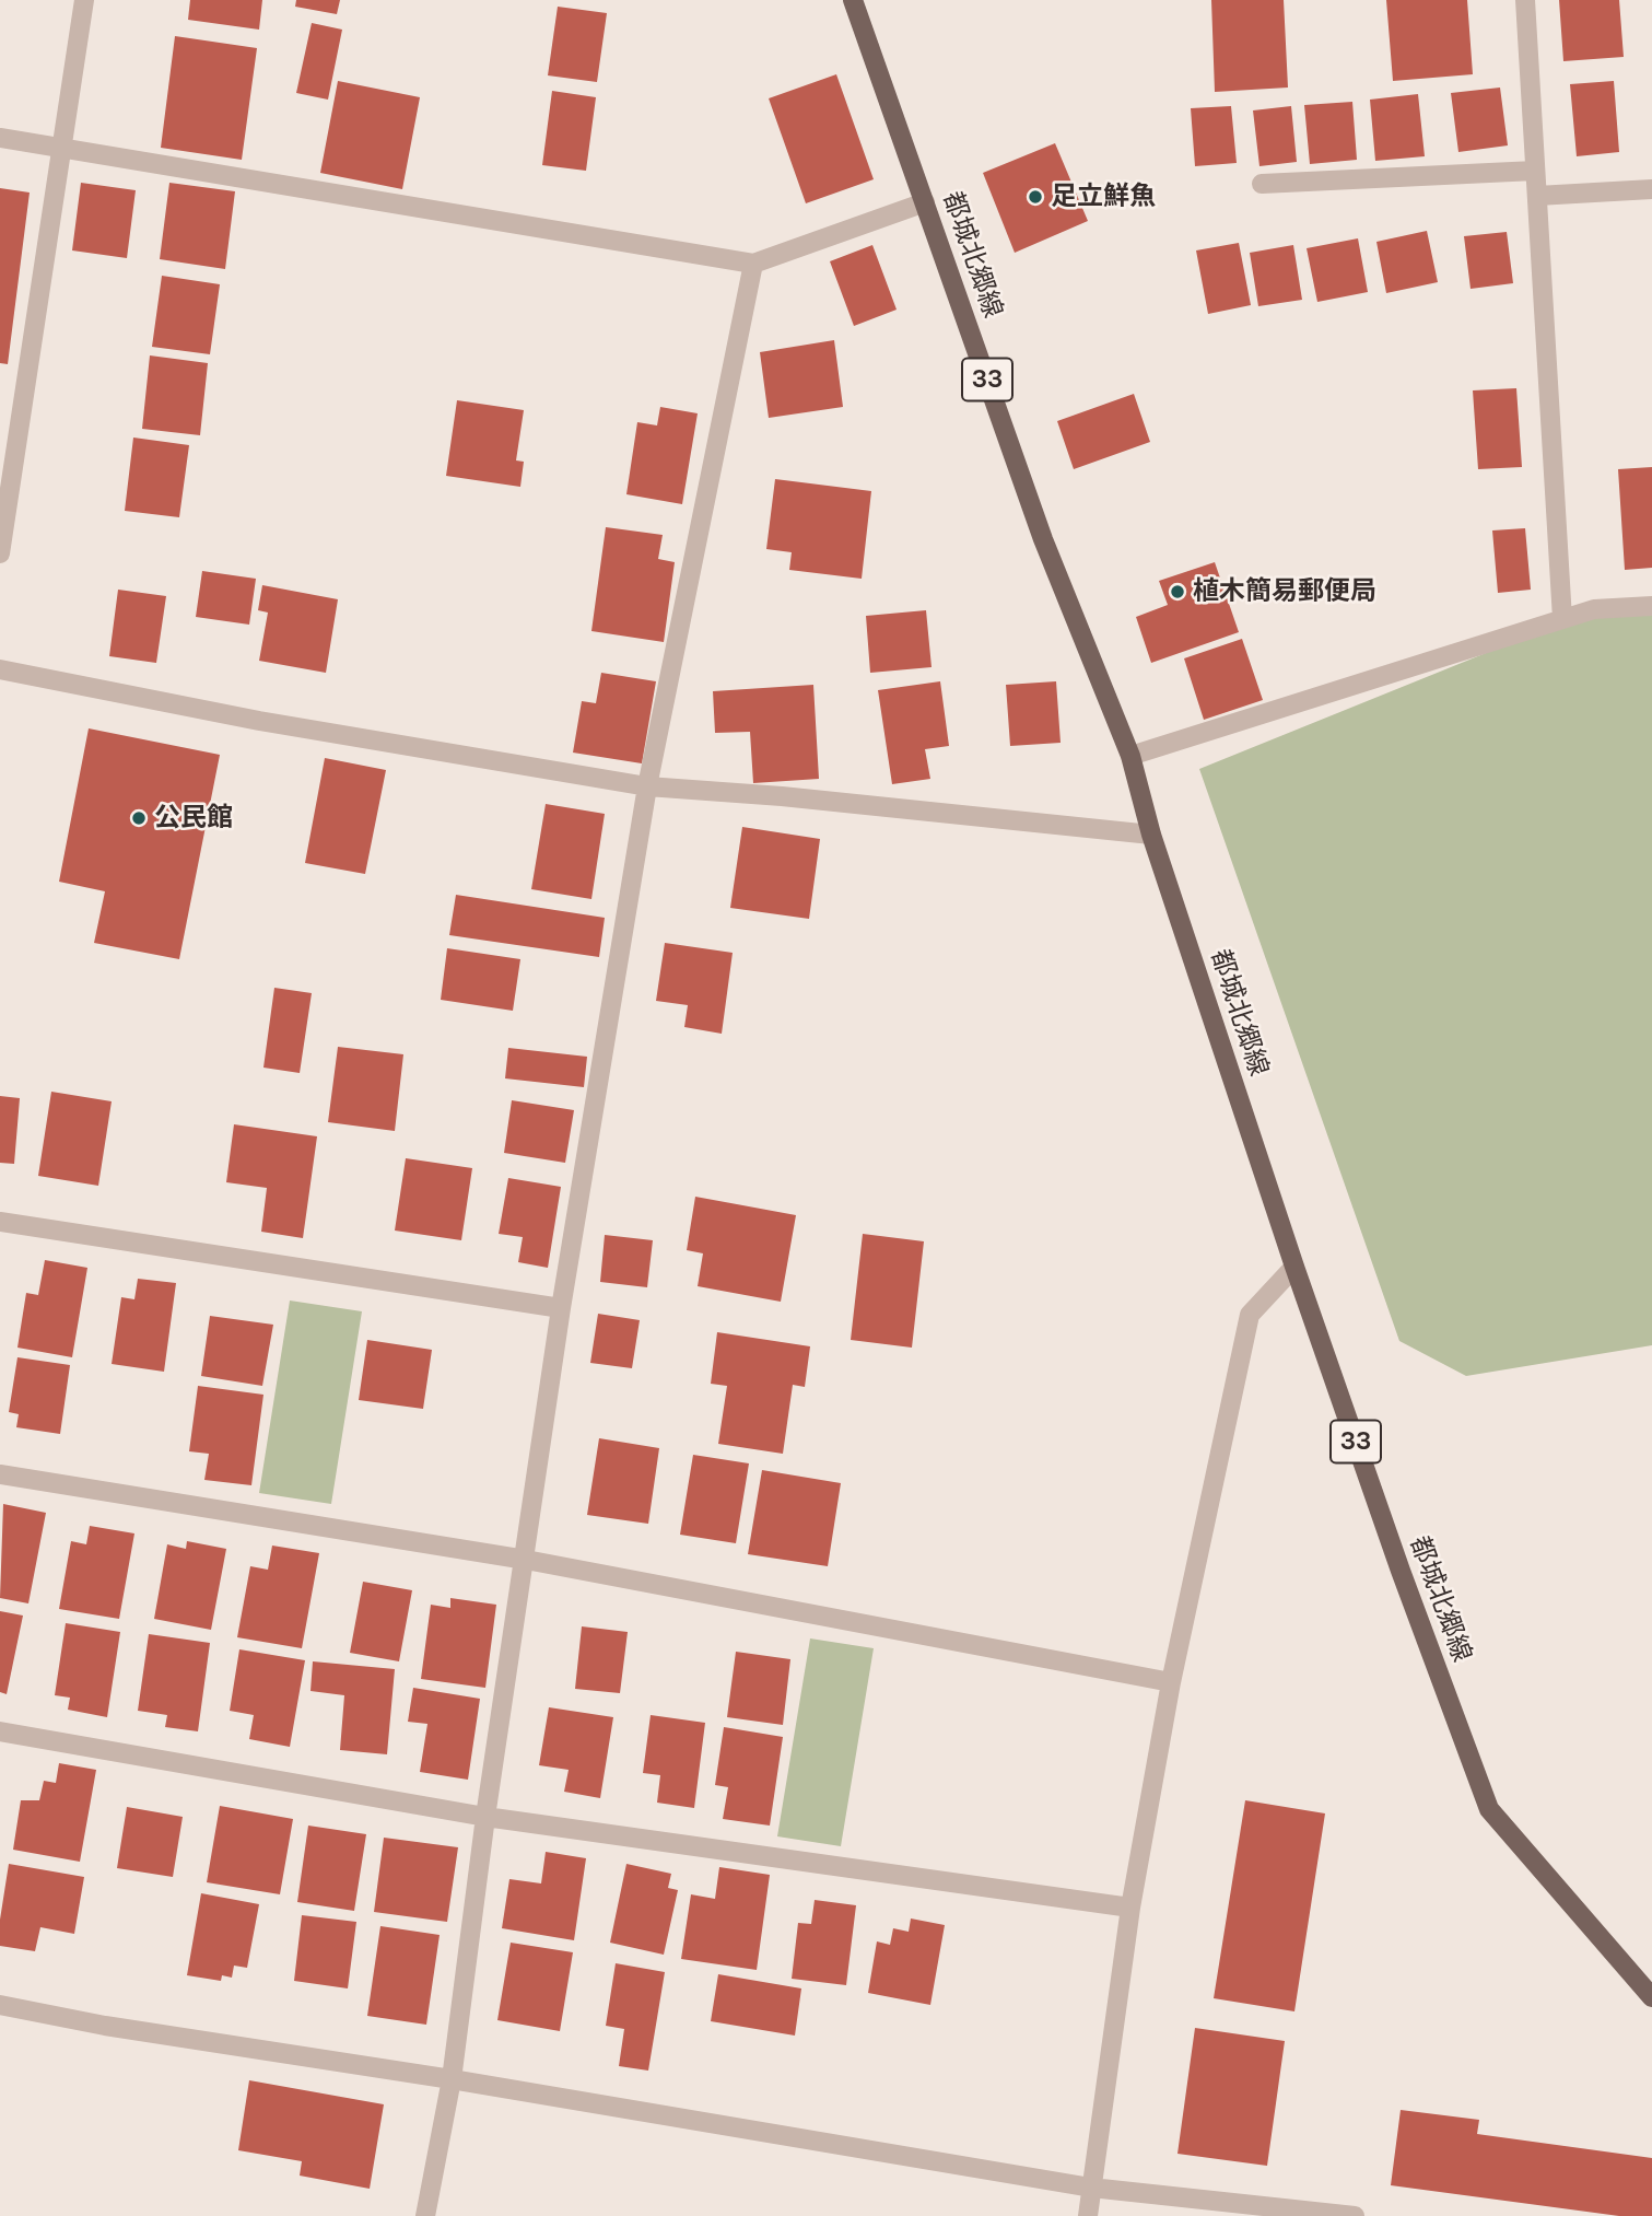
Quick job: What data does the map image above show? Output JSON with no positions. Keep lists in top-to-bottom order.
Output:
{
  "streets": {
    "main road": ["都城北郷線", "33"]
  },
  "places": ["足立鮮魚", "植木簡易郵便局", "公民館"]
}
